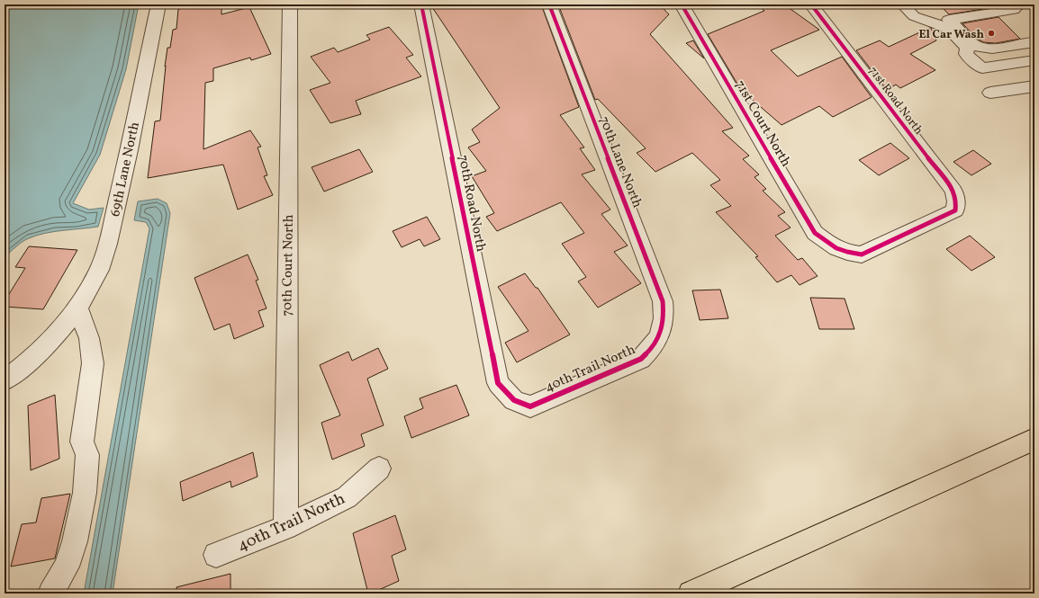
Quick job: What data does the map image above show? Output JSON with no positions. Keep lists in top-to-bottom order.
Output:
{
  "streets": {
    "street": [
      "71st Road North",
      "71st Court North",
      "70th Lane North",
      "69th Lane North",
      "70th Road North",
      "70th Court North",
      "40th Trail North"
    ]
  },
  "crossings": [
    ["71st Road North", "71st Court North"],
    ["70th Lane North", "40th Trail North"],
    ["70th Road North", "40th Trail North"],
    ["70th Court North", "40th Trail North"]
  ],
  "places": ["El Car Wash"]
}
